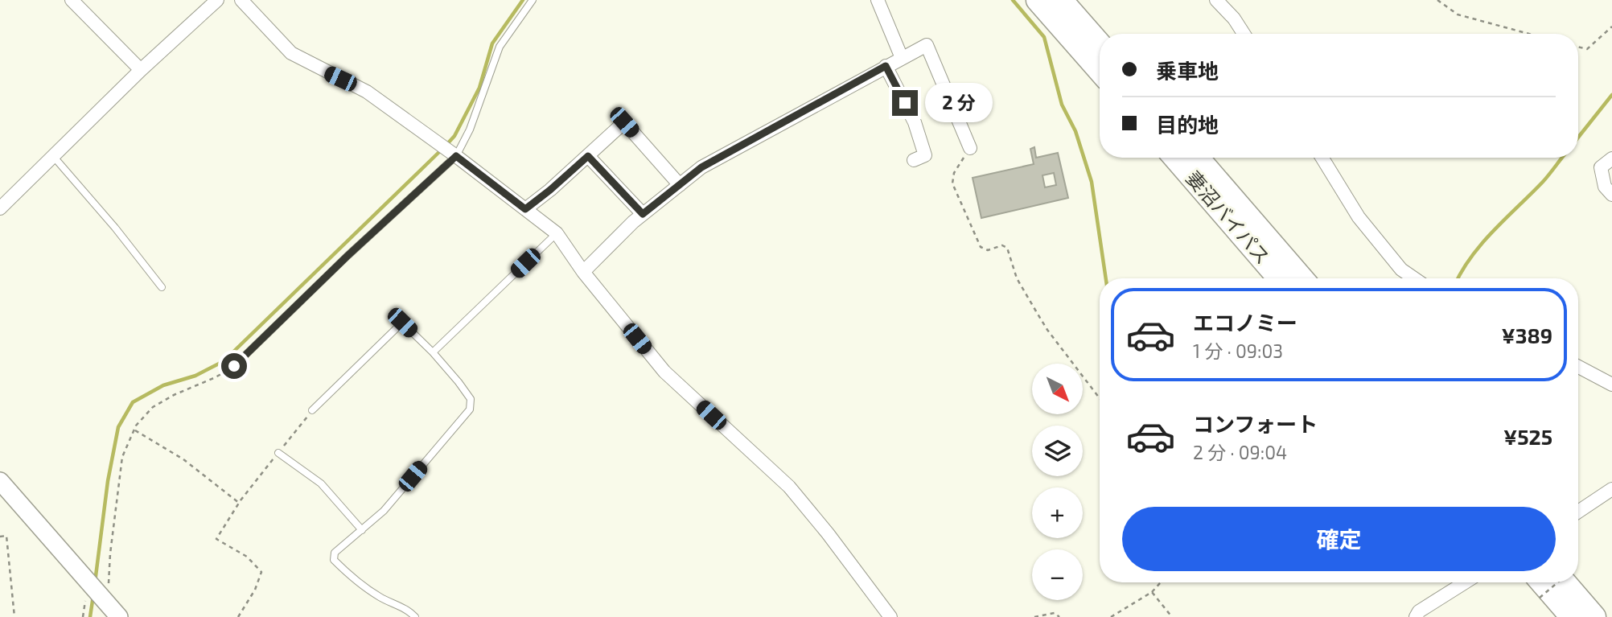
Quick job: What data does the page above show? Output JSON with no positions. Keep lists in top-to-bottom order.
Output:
{
  "streets": {
    "highway": ["妻沼バイパス"]
  },
  "north": "bottom right",
  "page": {
    "banner": ["乗車地", "目的地"],
    "bubble": "2 分",
    "list": [
      {
        "name": "エコノミー",
        "note": "1 分 · 09:03",
        "value": "¥389"
      },
      {
        "name": "コンフォート",
        "note": "2 分 · 09:04",
        "value": "¥525"
      }
    ],
    "map_buttons": ["+", "−"],
    "buttons": "確定"
  }
}
